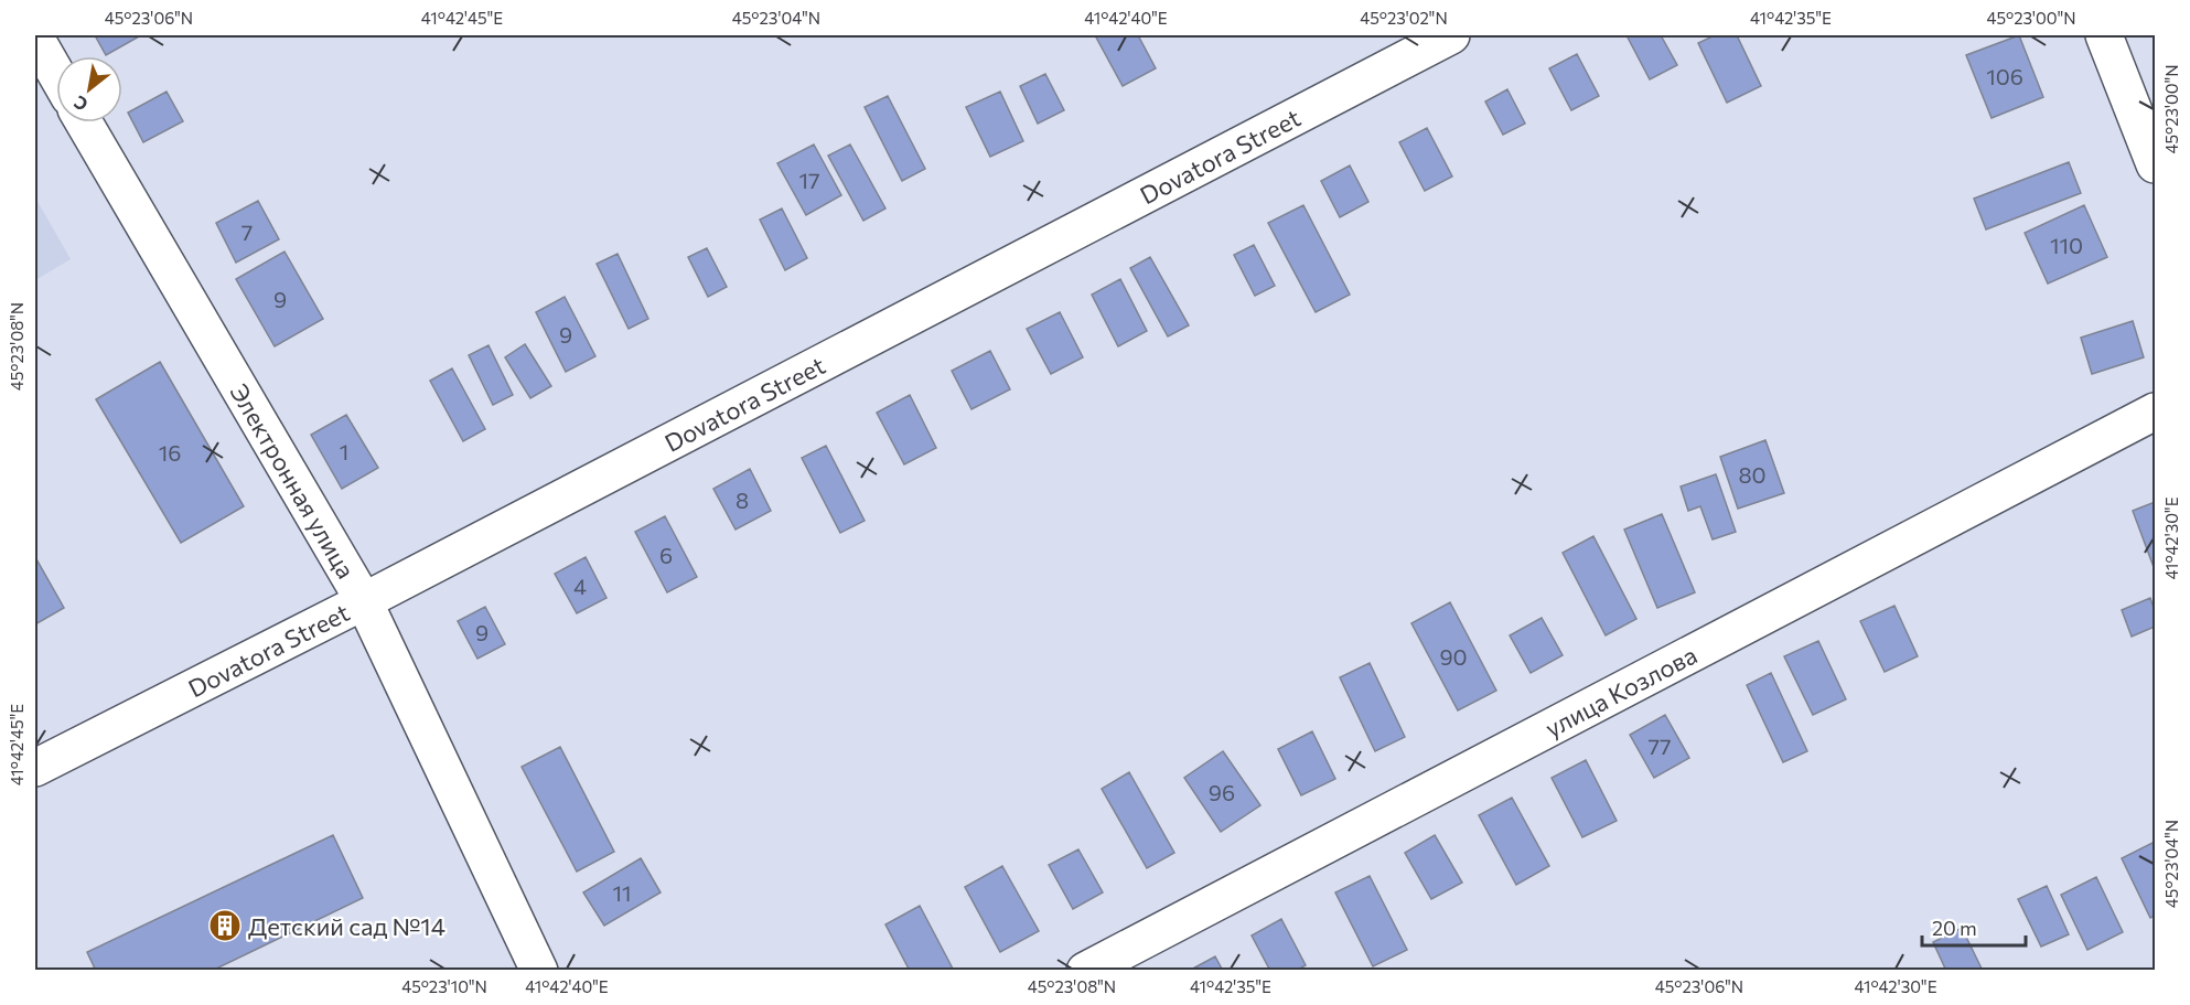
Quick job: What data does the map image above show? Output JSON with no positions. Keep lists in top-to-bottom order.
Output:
{
  "streets": {
    "street": ["Dovatora Street", "Электронная улица", "улица Козлова"]
  },
  "crossings": [
    ["Dovatora Street", "Электронная улица"]
  ],
  "places": {
    "building": ["Детский сад №14"]
  },
  "house_numbers": [
    "106",
    "17",
    "7",
    "110",
    "9",
    "9",
    "1",
    "16",
    "80",
    "8",
    "6",
    "4",
    "9",
    "90",
    "77",
    "96",
    "11"
  ],
  "scale_bar": "20 m",
  "north": "bottom left",
  "coordinates": [
    "45°23'06\"N",
    "41°42'45\"E",
    "45°23'04\"N",
    "41°42'40\"E",
    "45°23'02\"N",
    "41°42'35\"E",
    "45°23'00\"N",
    "45°23'08\"N",
    "41°42'30\"E",
    "45°23'10\"N"
  ]
}
